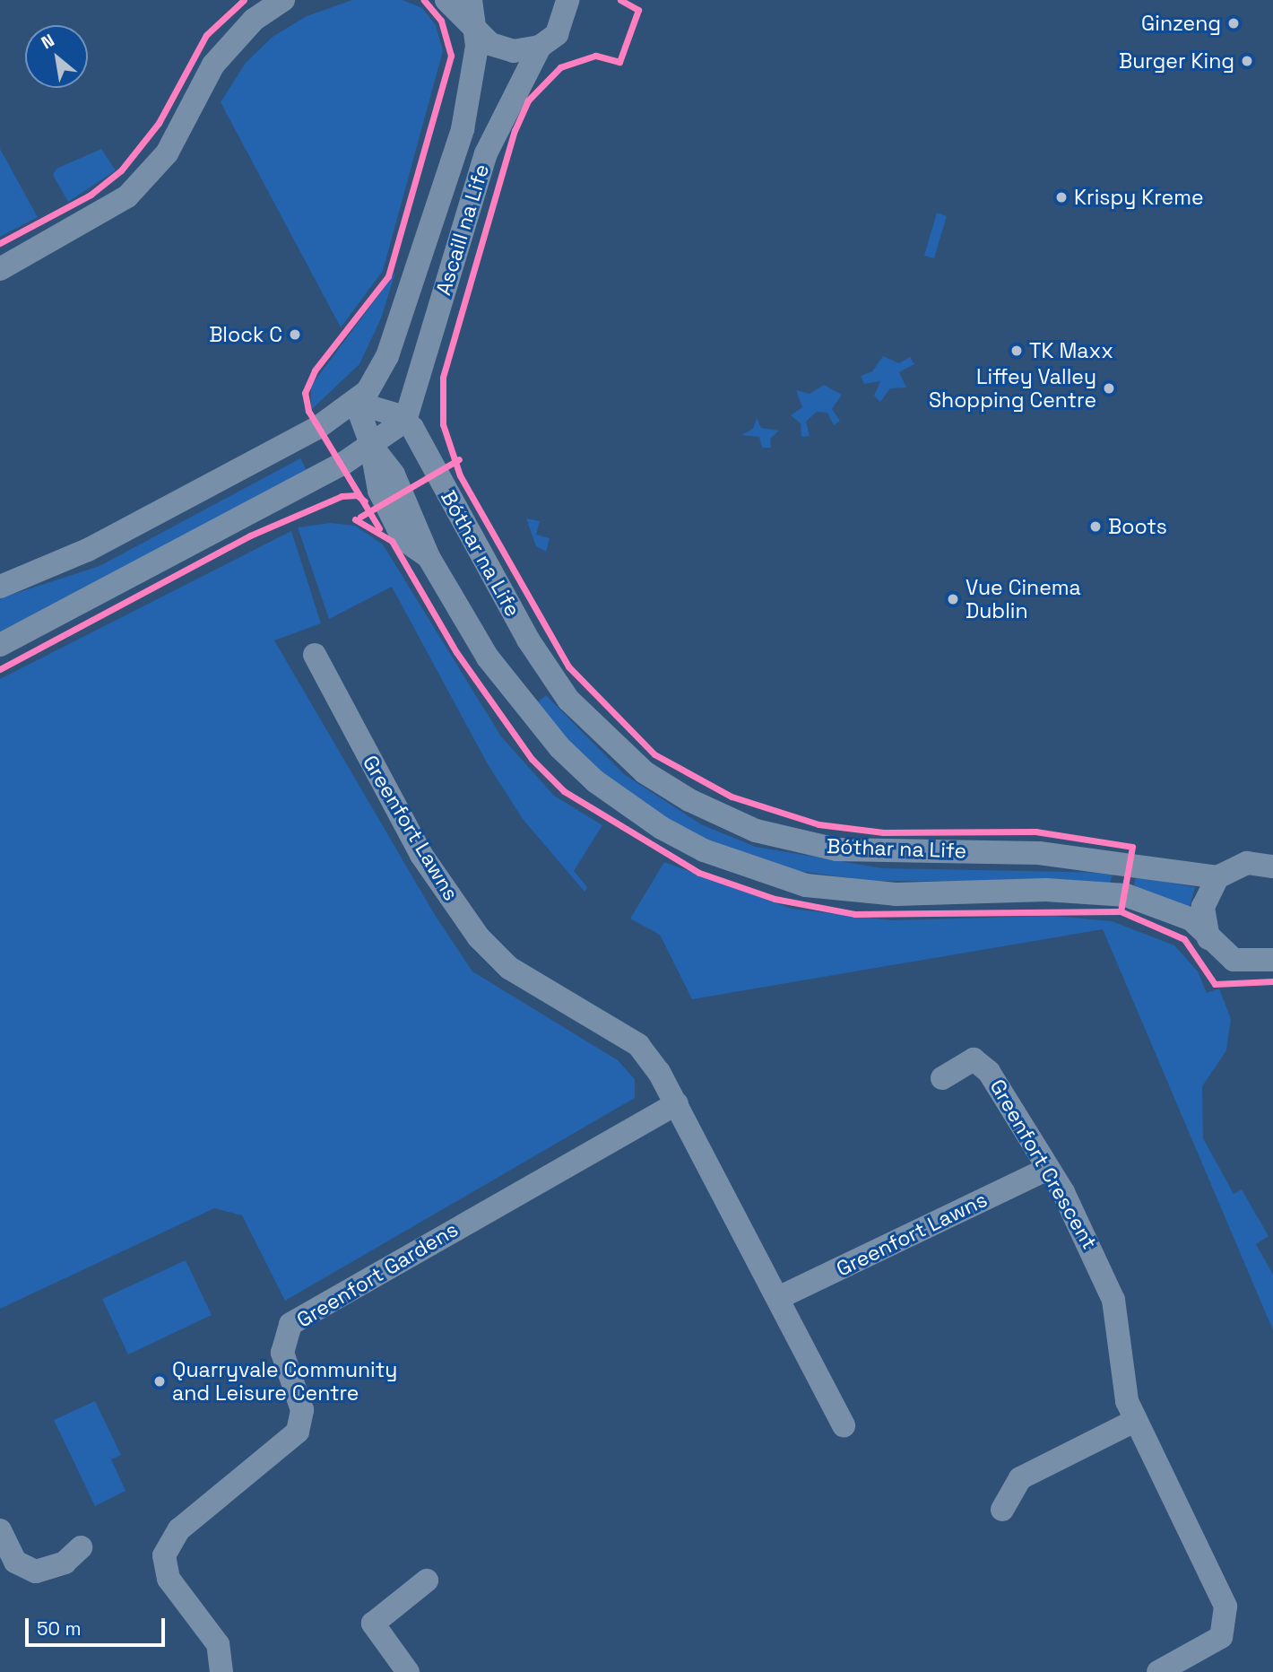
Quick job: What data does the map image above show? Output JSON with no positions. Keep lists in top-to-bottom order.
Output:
{
  "streets": {
    "street": [
      "Ascaill na Life",
      "Bóthar na Life",
      "Greenfort Lawns",
      "Greenfort Crescent",
      "Greenfort Gardens"
    ]
  },
  "crossings": [
    ["Ascaill na Life", "Bóthar na Life"],
    ["Greenfort Lawns", "Greenfort Crescent"],
    ["Greenfort Lawns", "Greenfort Gardens"]
  ],
  "places": [
    "Ginzeng",
    "Burger King",
    "Krispy Kreme",
    "Block C",
    "TK Maxx",
    "Liffey Valley Shopping Centre",
    "Boots",
    "Vue Cinema Dublin",
    "Quarryvale Community and Leisure Centre"
  ],
  "scale_bar": "50 m",
  "north": "top left"
}
